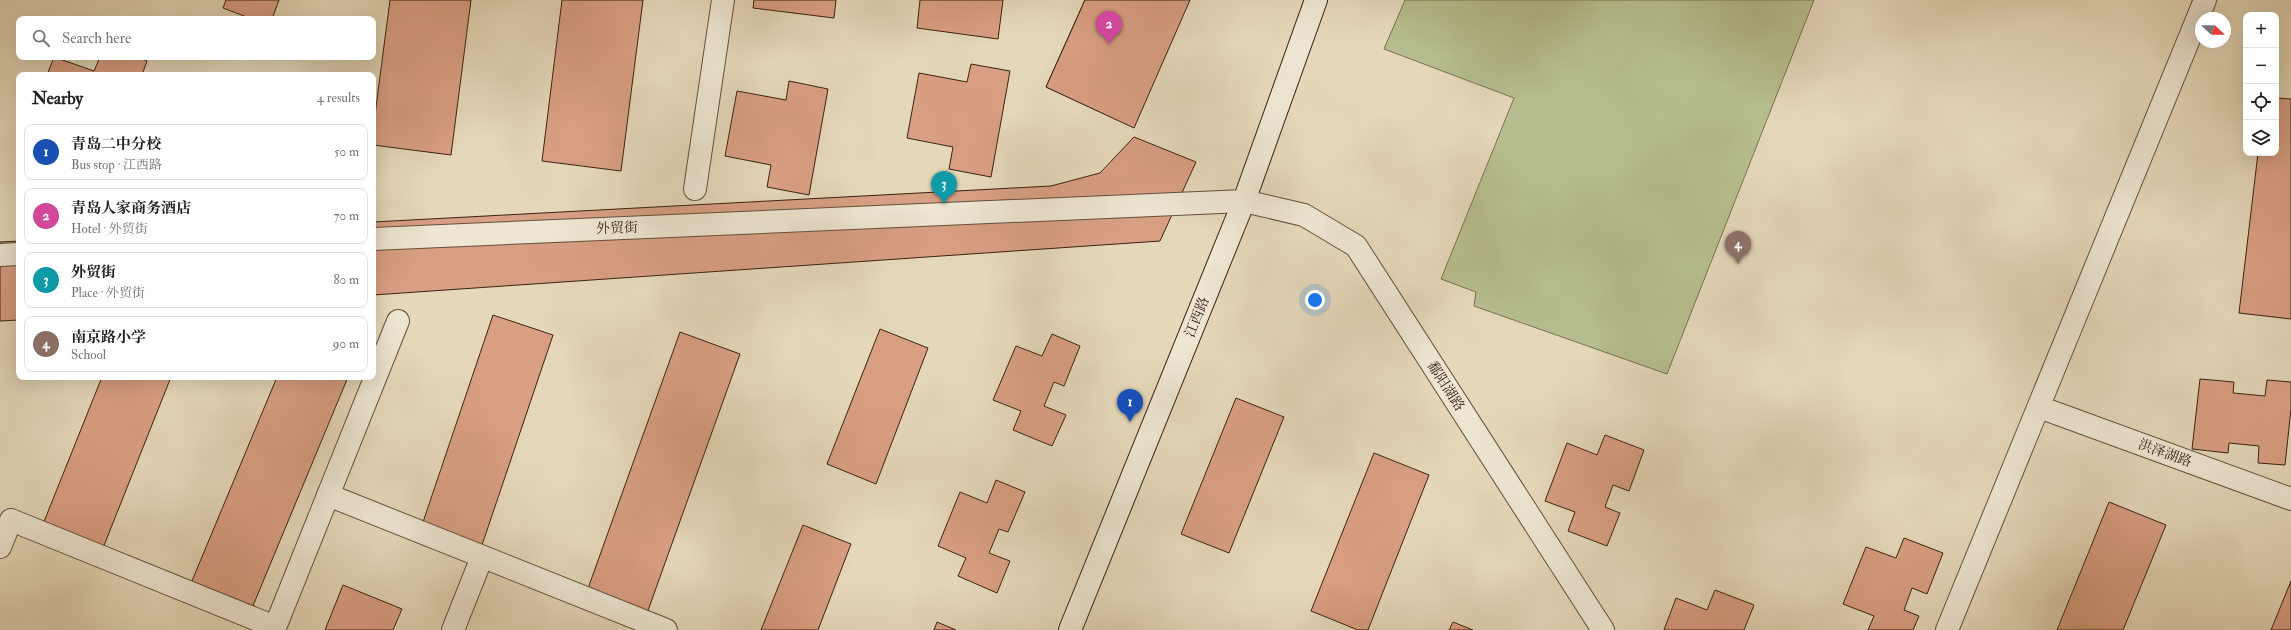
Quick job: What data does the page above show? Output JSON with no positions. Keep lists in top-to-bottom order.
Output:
{
  "streets": {
    "street": [
      "外贸街",
      "江西路",
      "鄱阳湖路",
      "洪泽湖路"
    ]
  },
  "crossings": [
    ["外贸街", "江西路"],
    ["外贸街", "鄱阳湖路"],
    ["江西路", "鄱阳湖路"]
  ],
  "north": "right",
  "page": {
    "pins": [
      "2",
      "3",
      "4",
      "1"
    ],
    "map_buttons": ["+", "−"],
    "search": "Search here",
    "heading": ["Nearby", "4 results"],
    "list": [
      {
        "mark": "1",
        "name": "青岛二中分校",
        "note": "Bus stop · 江西路",
        "value": "50 m"
      },
      {
        "mark": "2",
        "name": "青岛人家商务酒店",
        "note": "Hotel · 外贸街",
        "value": "70 m"
      },
      {
        "mark": "3",
        "name": "外贸街",
        "note": "Place · 外贸街",
        "value": "80 m"
      },
      {
        "mark": "4",
        "name": "南京路小学",
        "note": "School",
        "value": "90 m"
      }
    ]
  }
}
